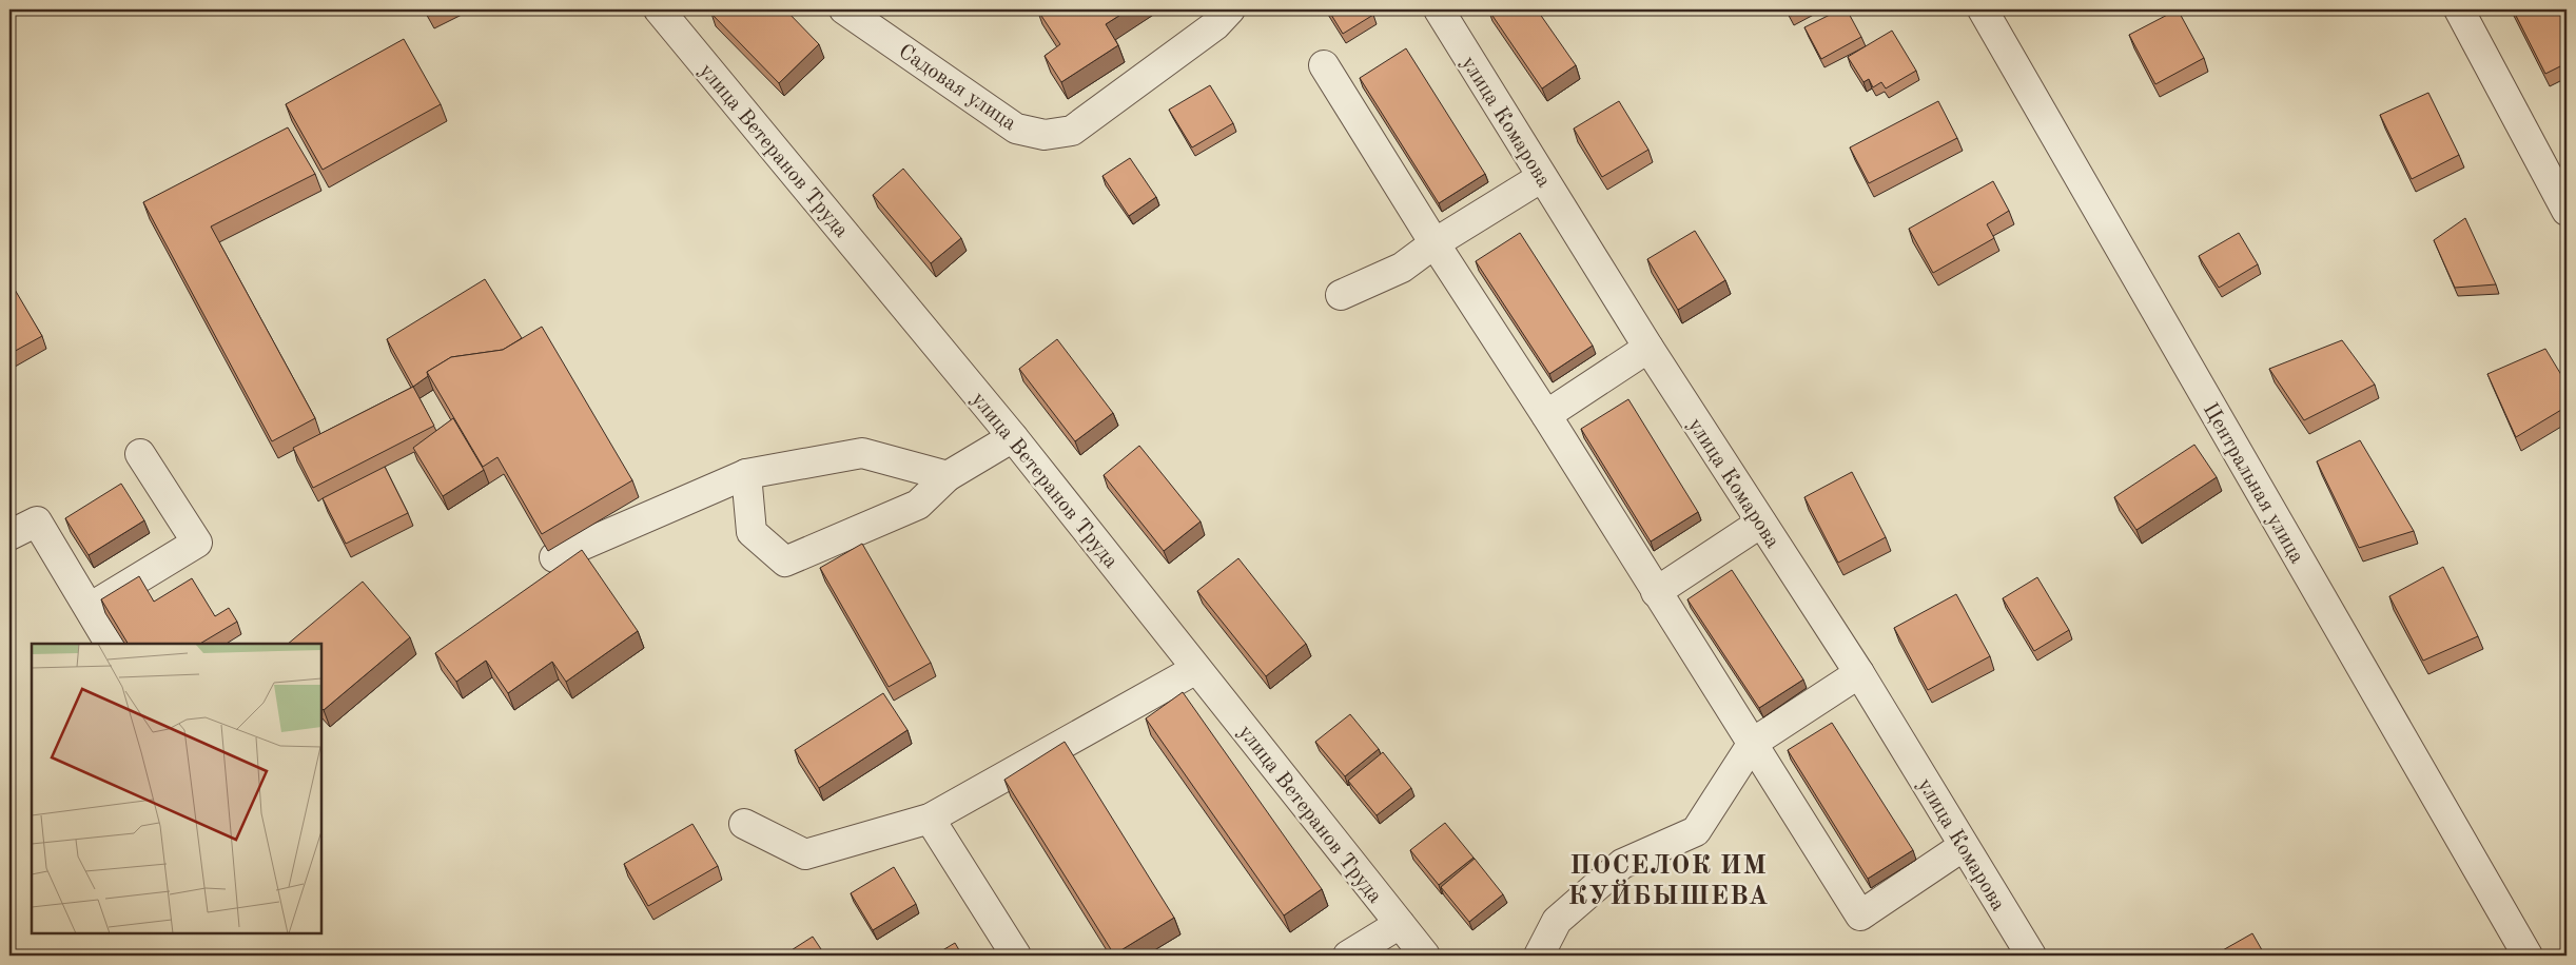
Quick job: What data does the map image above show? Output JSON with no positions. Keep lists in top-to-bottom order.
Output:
{
  "streets": {
    "street": [
      "Садовая улица",
      "улица Комарова",
      "улица Ветеранов Труда",
      "Центральная улица"
    ]
  },
  "districts": ["ПОСЕЛОК ИМ КУЙБЫШЕВА"]
}
